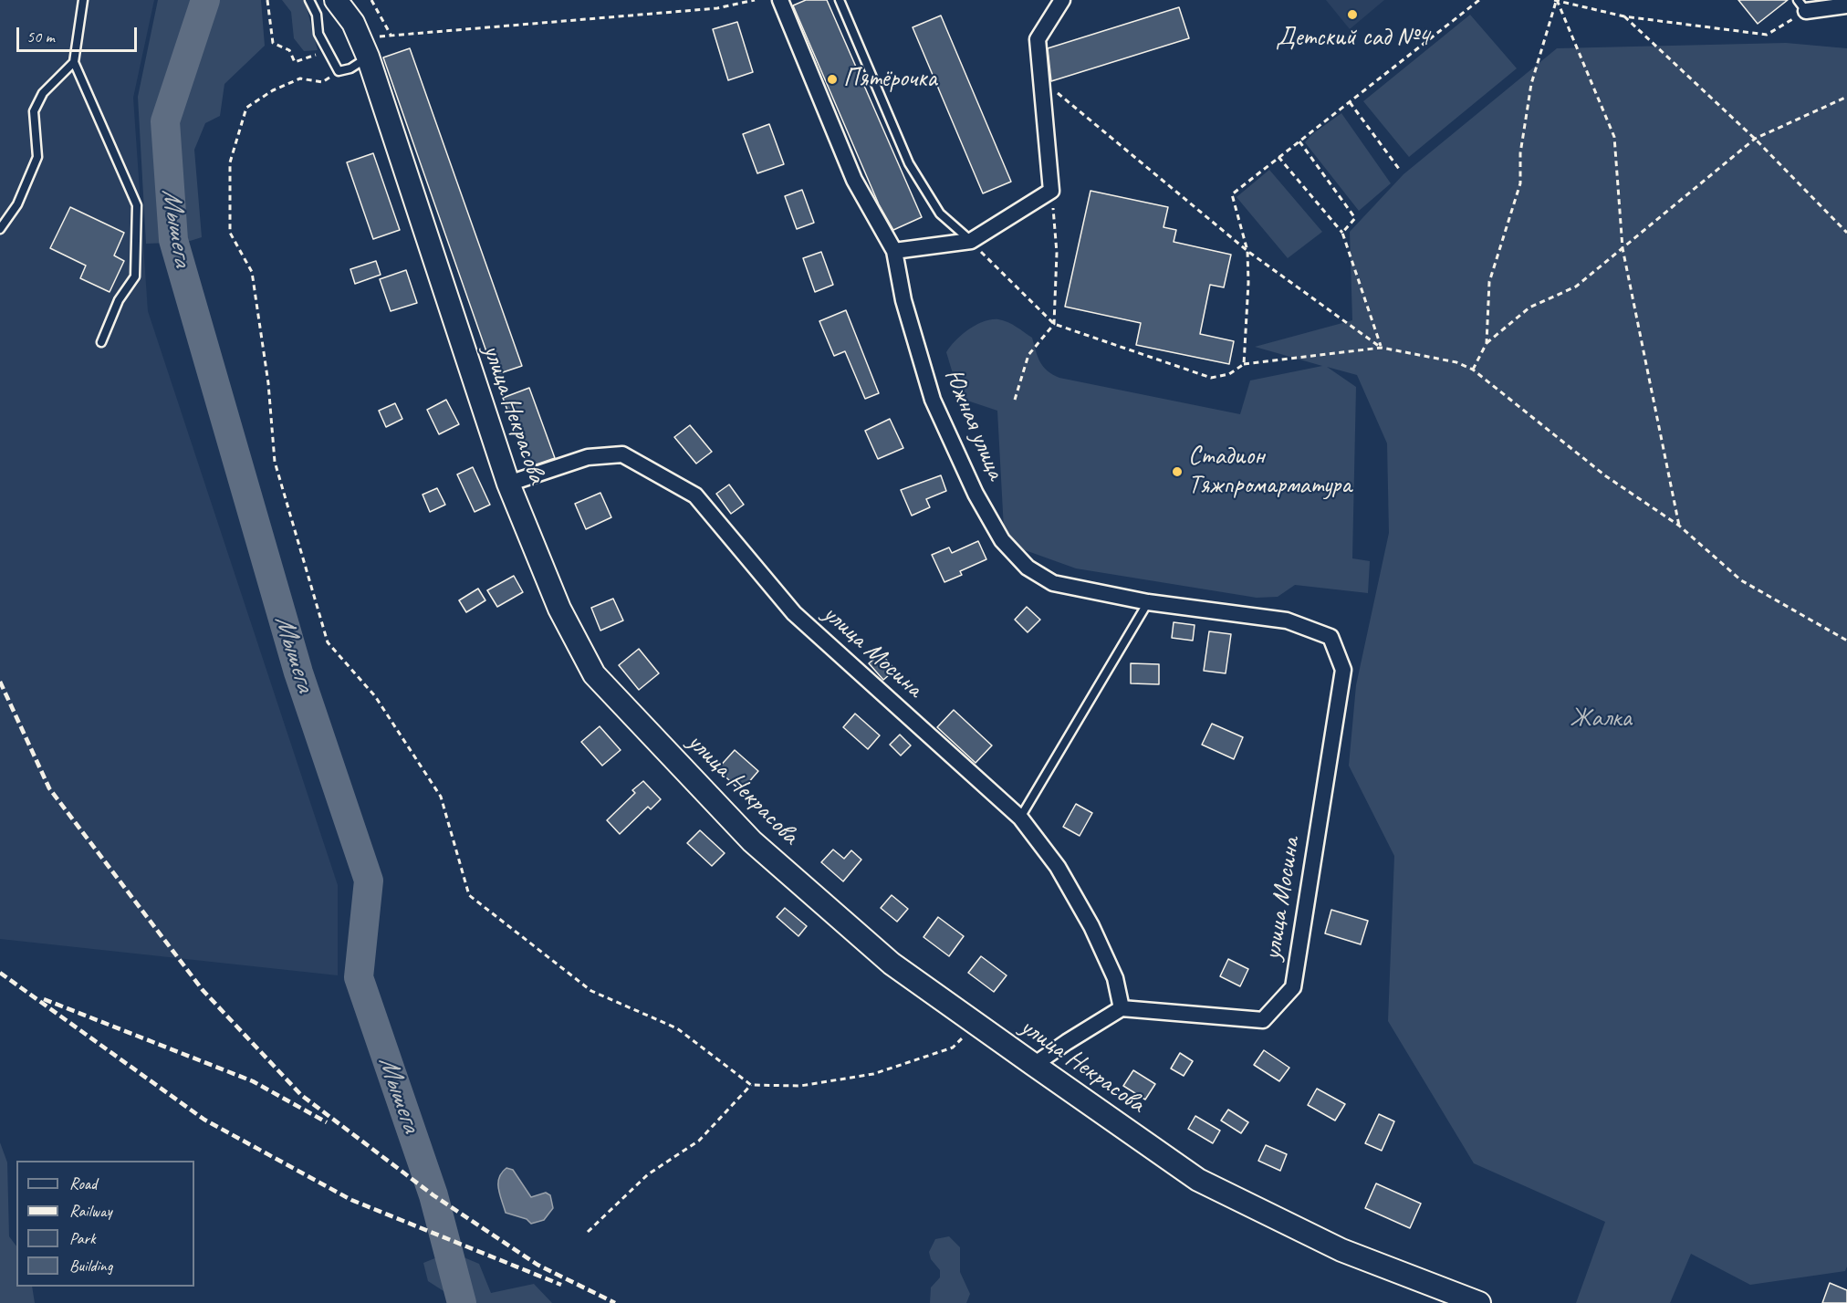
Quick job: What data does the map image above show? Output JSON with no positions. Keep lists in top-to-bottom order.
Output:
{
  "streets": {
    "main road": ["улица Некрасова"],
    "street": ["Южная улица", "улица Мосина"]
  },
  "crossings": [
    ["улица Некрасова", "улица Мосина"],
    ["Южная улица", "улица Мосина"]
  ],
  "water": ["Мышега"],
  "parks": ["Жалка"],
  "places": ["Детский сад №4", "Пятёрочка", "Стадион Тяжпромарматура"],
  "legend": [
    "Road",
    "Railway",
    "Park",
    "Building"
  ],
  "scale_bar": "50 m"
}
